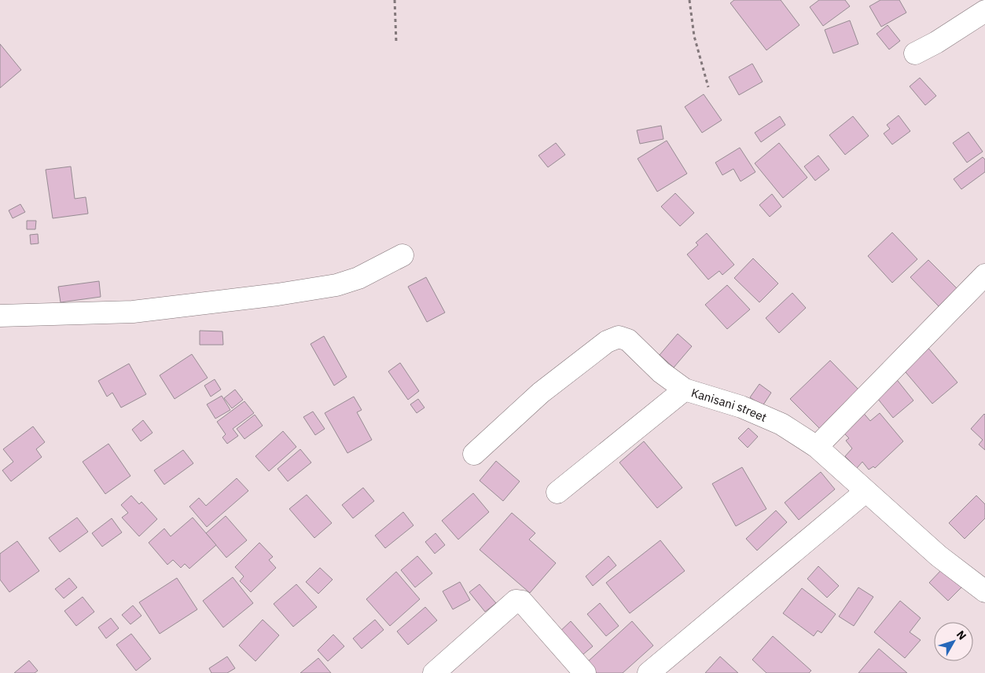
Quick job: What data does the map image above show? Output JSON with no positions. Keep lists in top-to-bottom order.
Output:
{
  "streets": {
    "street": ["Kanisani street"]
  },
  "north": "top right"
}
